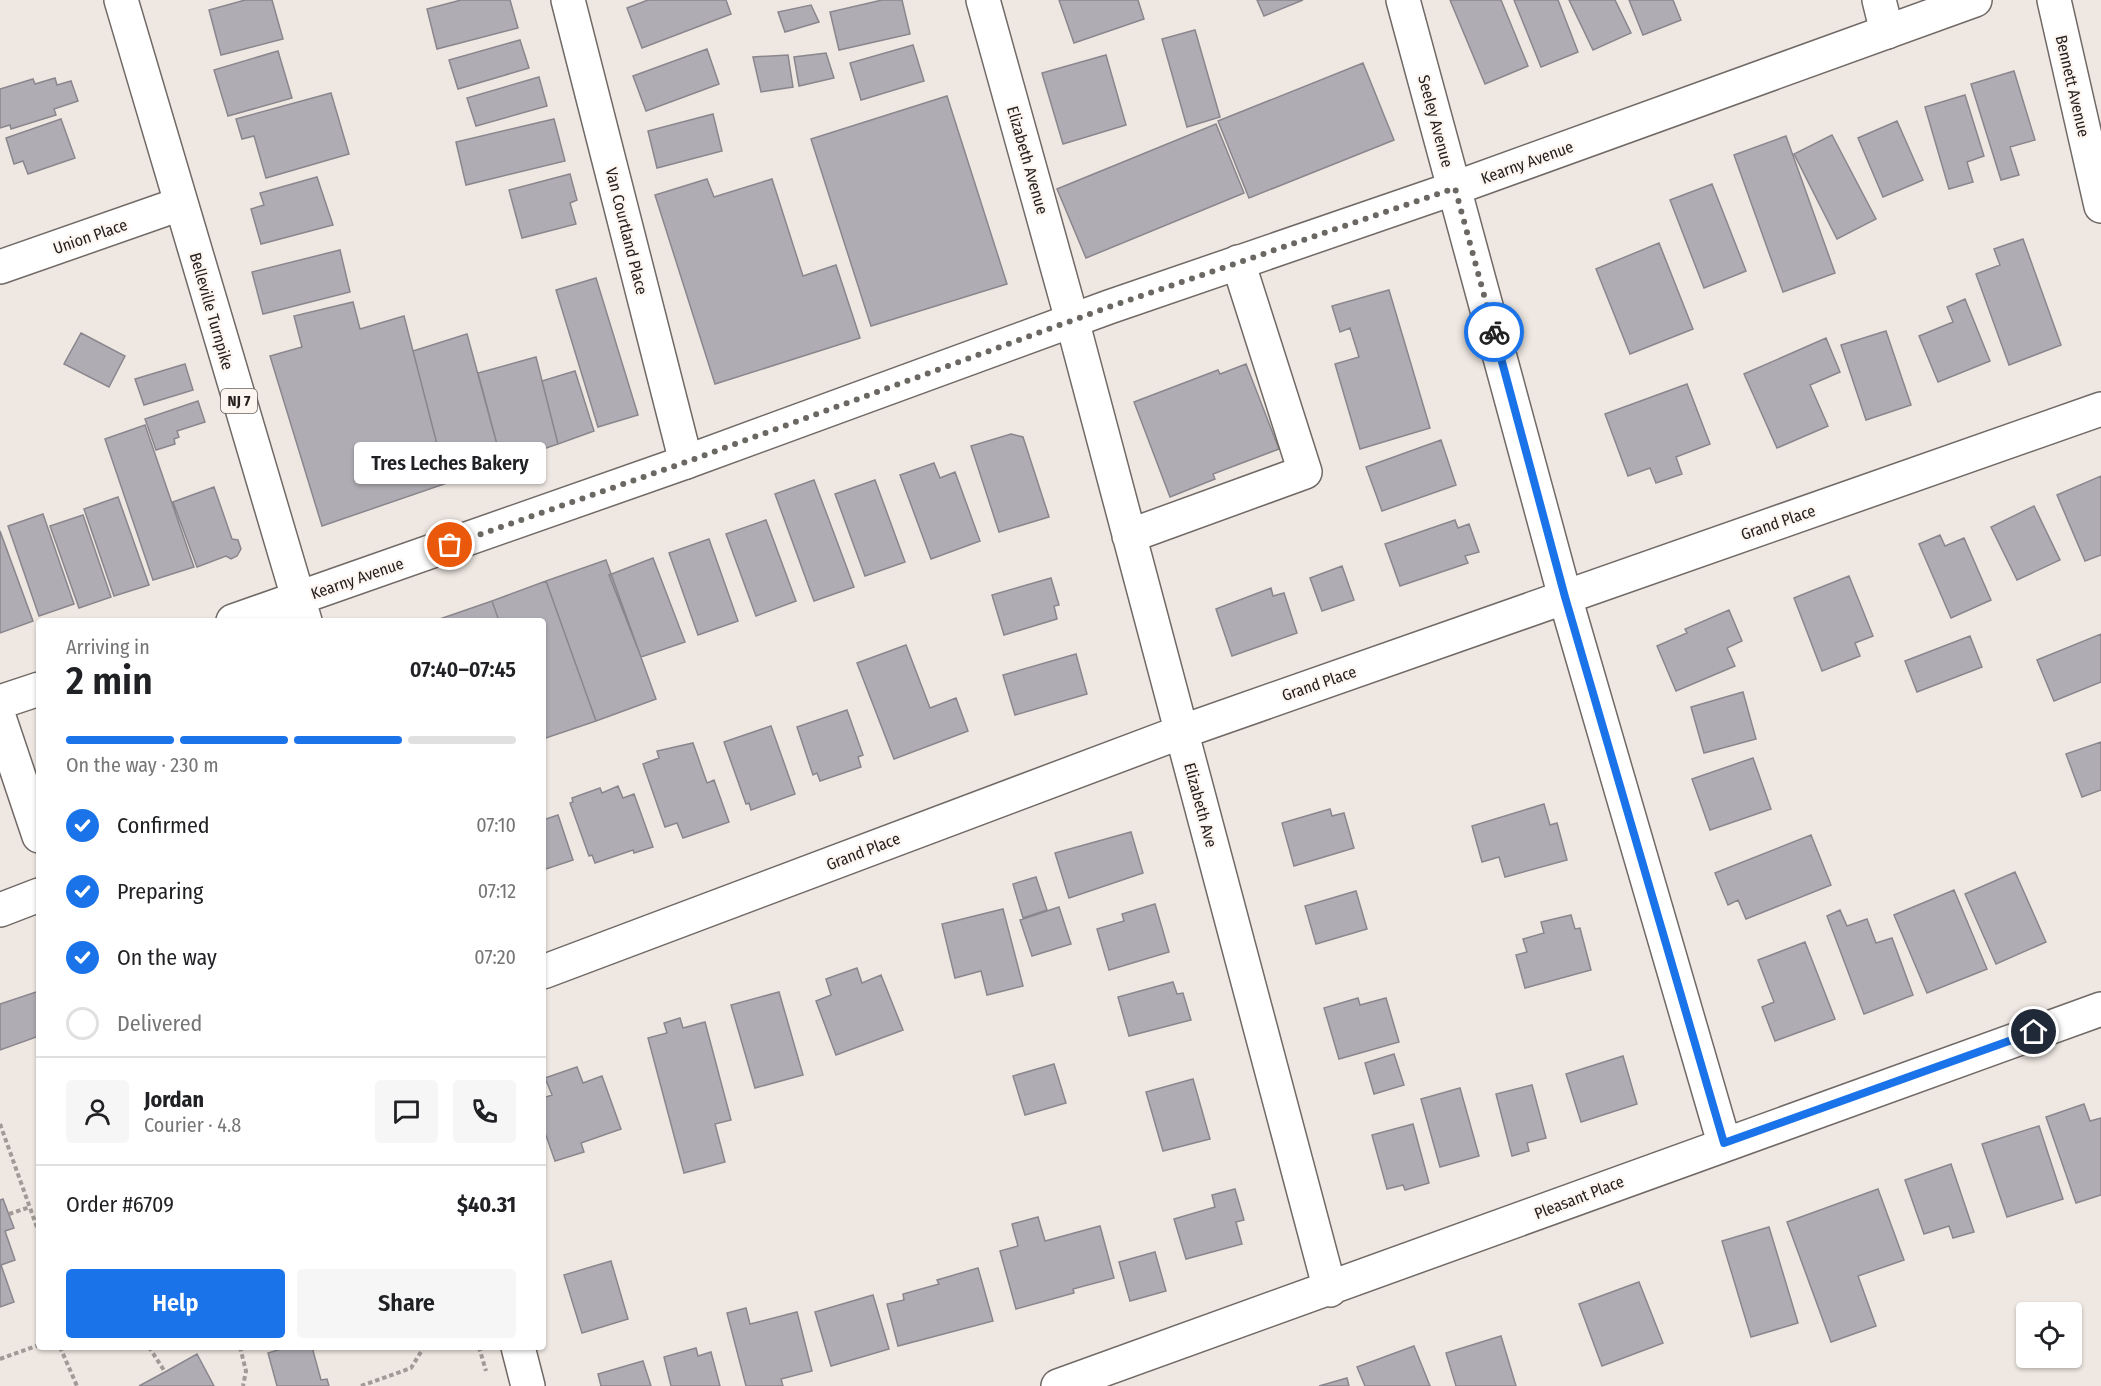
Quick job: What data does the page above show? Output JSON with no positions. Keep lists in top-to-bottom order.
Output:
{
  "streets": {
    "street": [
      "Bennett Avenue",
      "Seeley Avenue",
      "Elizabeth Avenue",
      "Kearny Avenue",
      "Van Courtland Place",
      "Union Place",
      "Belleville Turnpike",
      "NJ 7",
      "Grand Place",
      "Elizabeth Ave",
      "Pleasant Place"
    ]
  },
  "crossings": [
    ["Seeley Avenue", "Kearny Avenue"],
    ["Seeley Avenue", "Grand Place"],
    ["Seeley Avenue", "Pleasant Place"],
    ["Elizabeth Avenue", "Kearny Avenue"],
    ["Elizabeth Avenue", "Elizabeth Ave"],
    ["Kearny Avenue", "Van Courtland Place"],
    ["Kearny Avenue", "Belleville Turnpike"],
    ["Kearny Avenue", "Elizabeth Ave"],
    ["Union Place", "Belleville Turnpike"],
    ["Grand Place", "Elizabeth Ave"],
    ["Elizabeth Ave", "Pleasant Place"]
  ],
  "places": ["Tres Leches Bakery"],
  "page": {
    "bubble": "Tres Leches Bakery",
    "heading": ["2 min", "Arriving in", "07:40–07:45"],
    "panel": [
      "Jordan",
      "Courier · 4.8",
      "Order #6709",
      "$40.31"
    ],
    "bar": "On the way · 230 m",
    "list": [
      ["Confirmed", "07:10"],
      ["Preparing", "07:12"],
      ["On the way", "07:20"],
      "Delivered"
    ],
    "buttons": ["Help", "Share"]
  }
}
